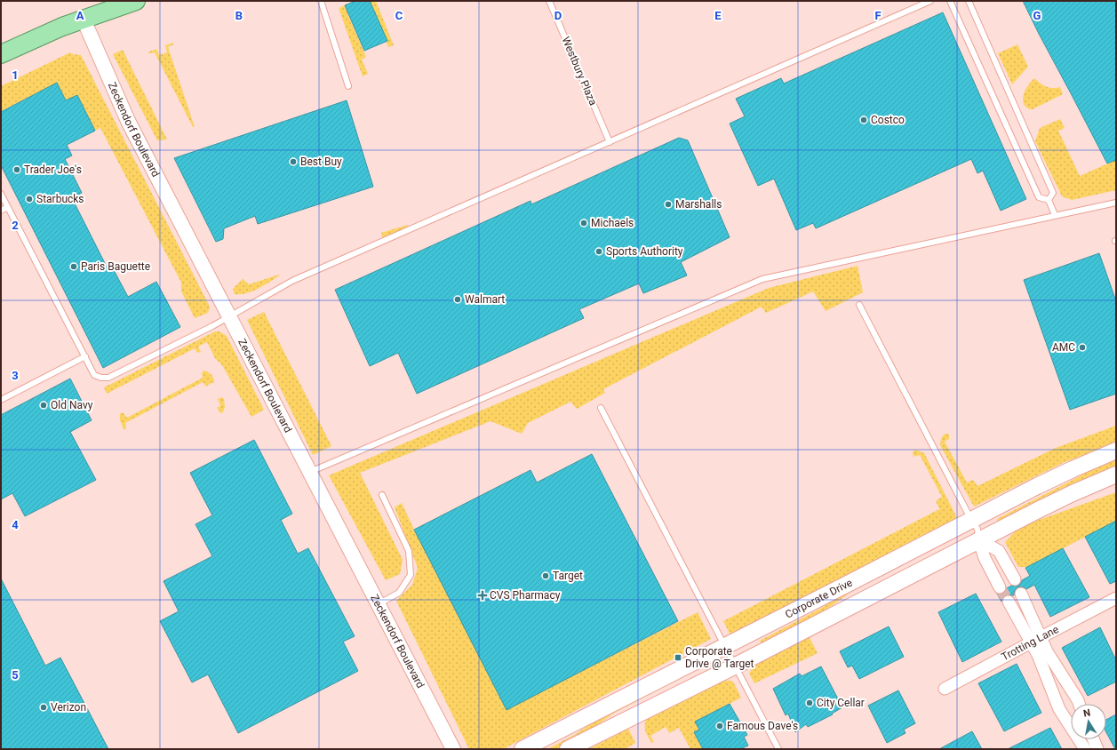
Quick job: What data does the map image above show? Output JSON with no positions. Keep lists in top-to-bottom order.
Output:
{
  "streets": {
    "main road": ["Corporate Drive"],
    "street": ["Zeckendorf Boulevard", "Trotting Lane"],
    "lane": ["Westbury Plaza"]
  },
  "places": {
    "other": [
      "Costco",
      "Best Buy",
      "Trader Joe's",
      "Starbucks",
      "Marshalls",
      "Michaels",
      "Sports Authority",
      "Paris Baguette",
      "Walmart",
      "AMC",
      "Old Navy",
      "Target",
      "City Cellar",
      "Verizon",
      "Famous Dave's"
    ],
    "health": ["CVS Pharmacy"],
    "transit": ["Corporate Drive @ Target"]
  },
  "north": "top",
  "grid": {
    "columns": [
      "A",
      "B",
      "C",
      "D",
      "E",
      "F",
      "G"
    ],
    "rows": [
      "1",
      "2",
      "3",
      "4",
      "5"
    ]
  }
}
